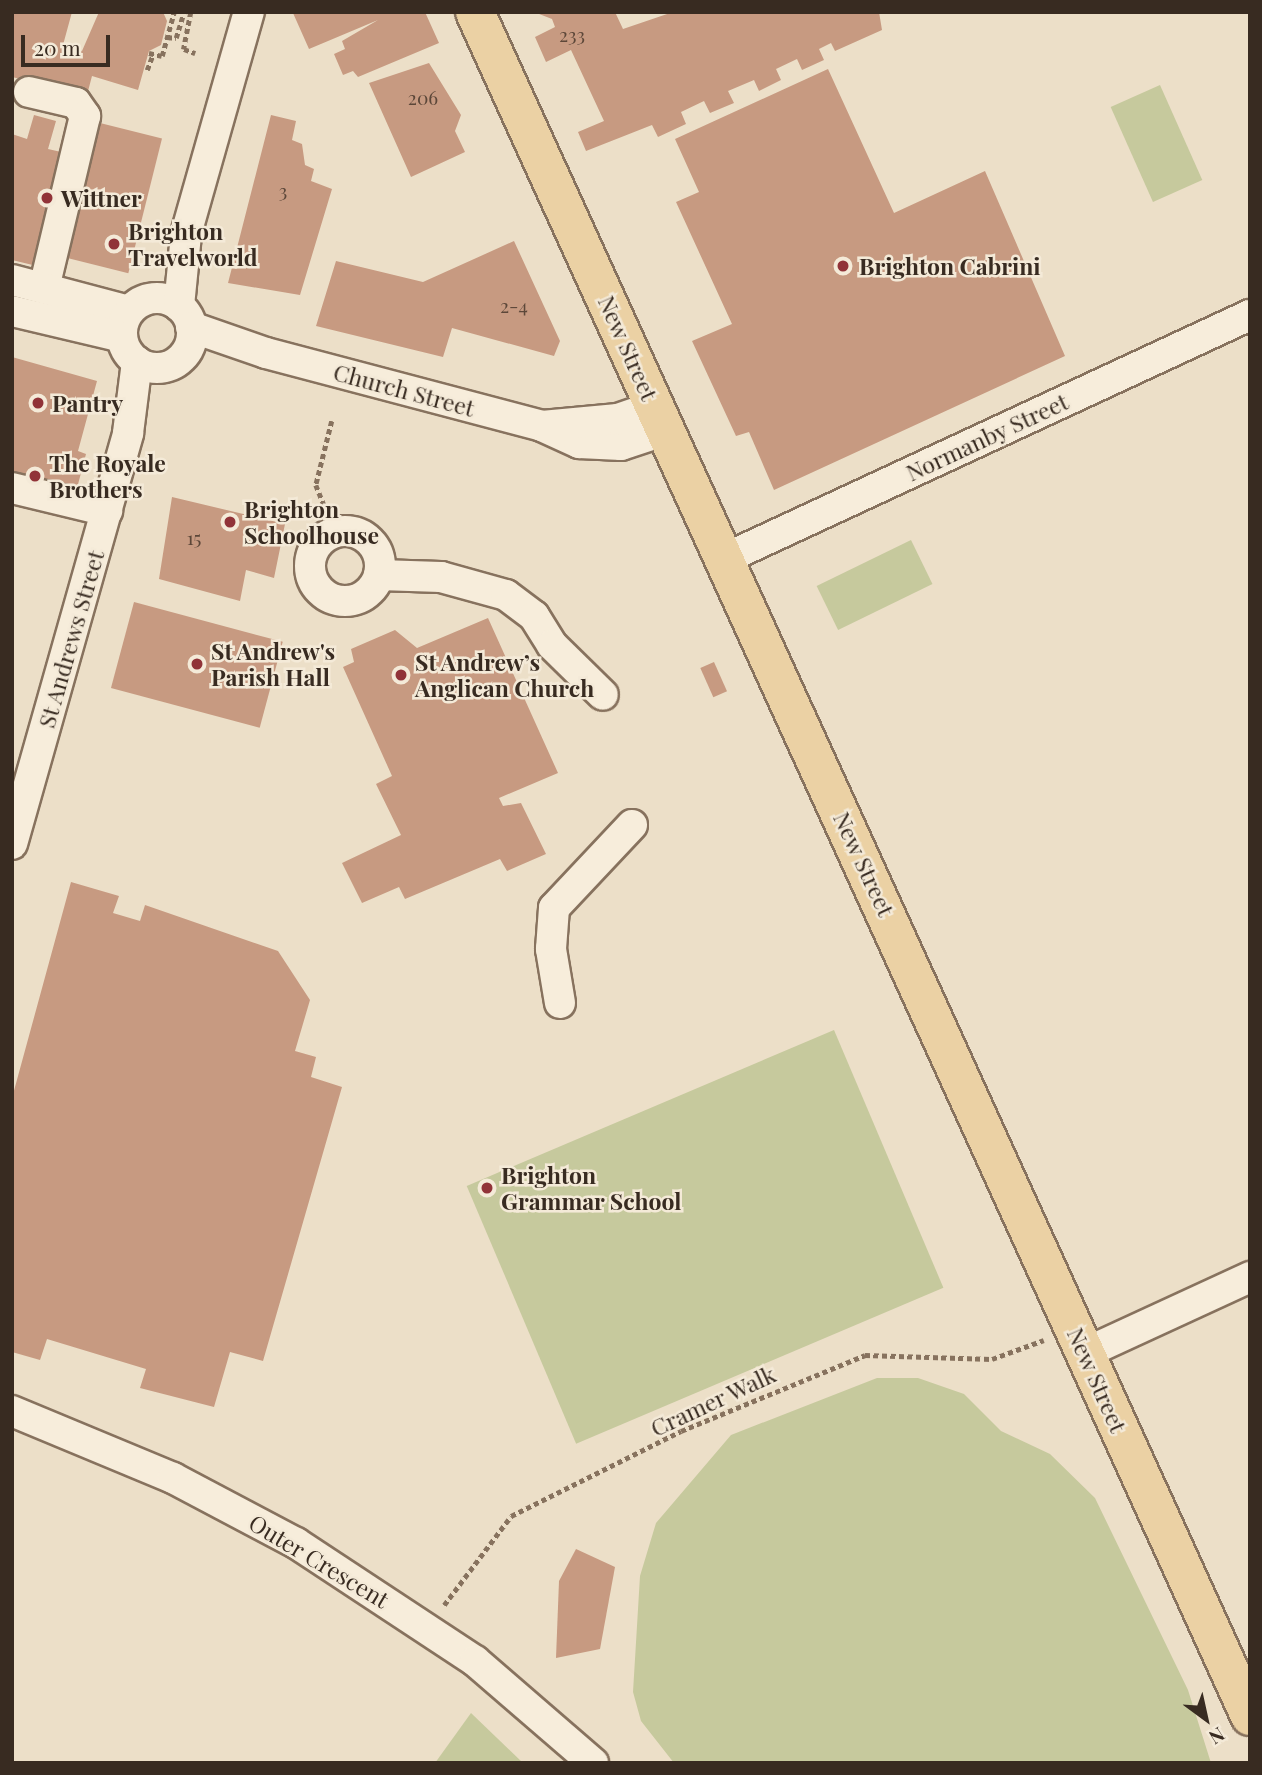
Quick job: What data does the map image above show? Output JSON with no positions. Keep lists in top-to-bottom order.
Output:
{
  "streets": {
    "main road": ["New Street"],
    "street": [
      "Church Street",
      "Normanby Street",
      "St Andrews Street",
      "Outer Crescent"
    ],
    "path": ["Cramer Walk"]
  },
  "crossings": [
    ["New Street", "Church Street"],
    ["New Street", "Normanby Street"],
    ["New Street", "Cramer Walk"],
    ["Cramer Walk", "Outer Crescent"]
  ],
  "places": [
    "Wittner",
    "Brighton Travelworld",
    "Brighton Cabrini",
    "Pantry",
    "The Royale Brothers",
    "Brighton Schoolhouse",
    "St Andrew's Parish Hall",
    "St Andrew’s Anglican Church",
    "Brighton Grammar School"
  ],
  "house_numbers": [
    "233",
    "206",
    "3",
    "2-4",
    "15"
  ],
  "scale_bar": "20 m",
  "north": "bottom right"
}
